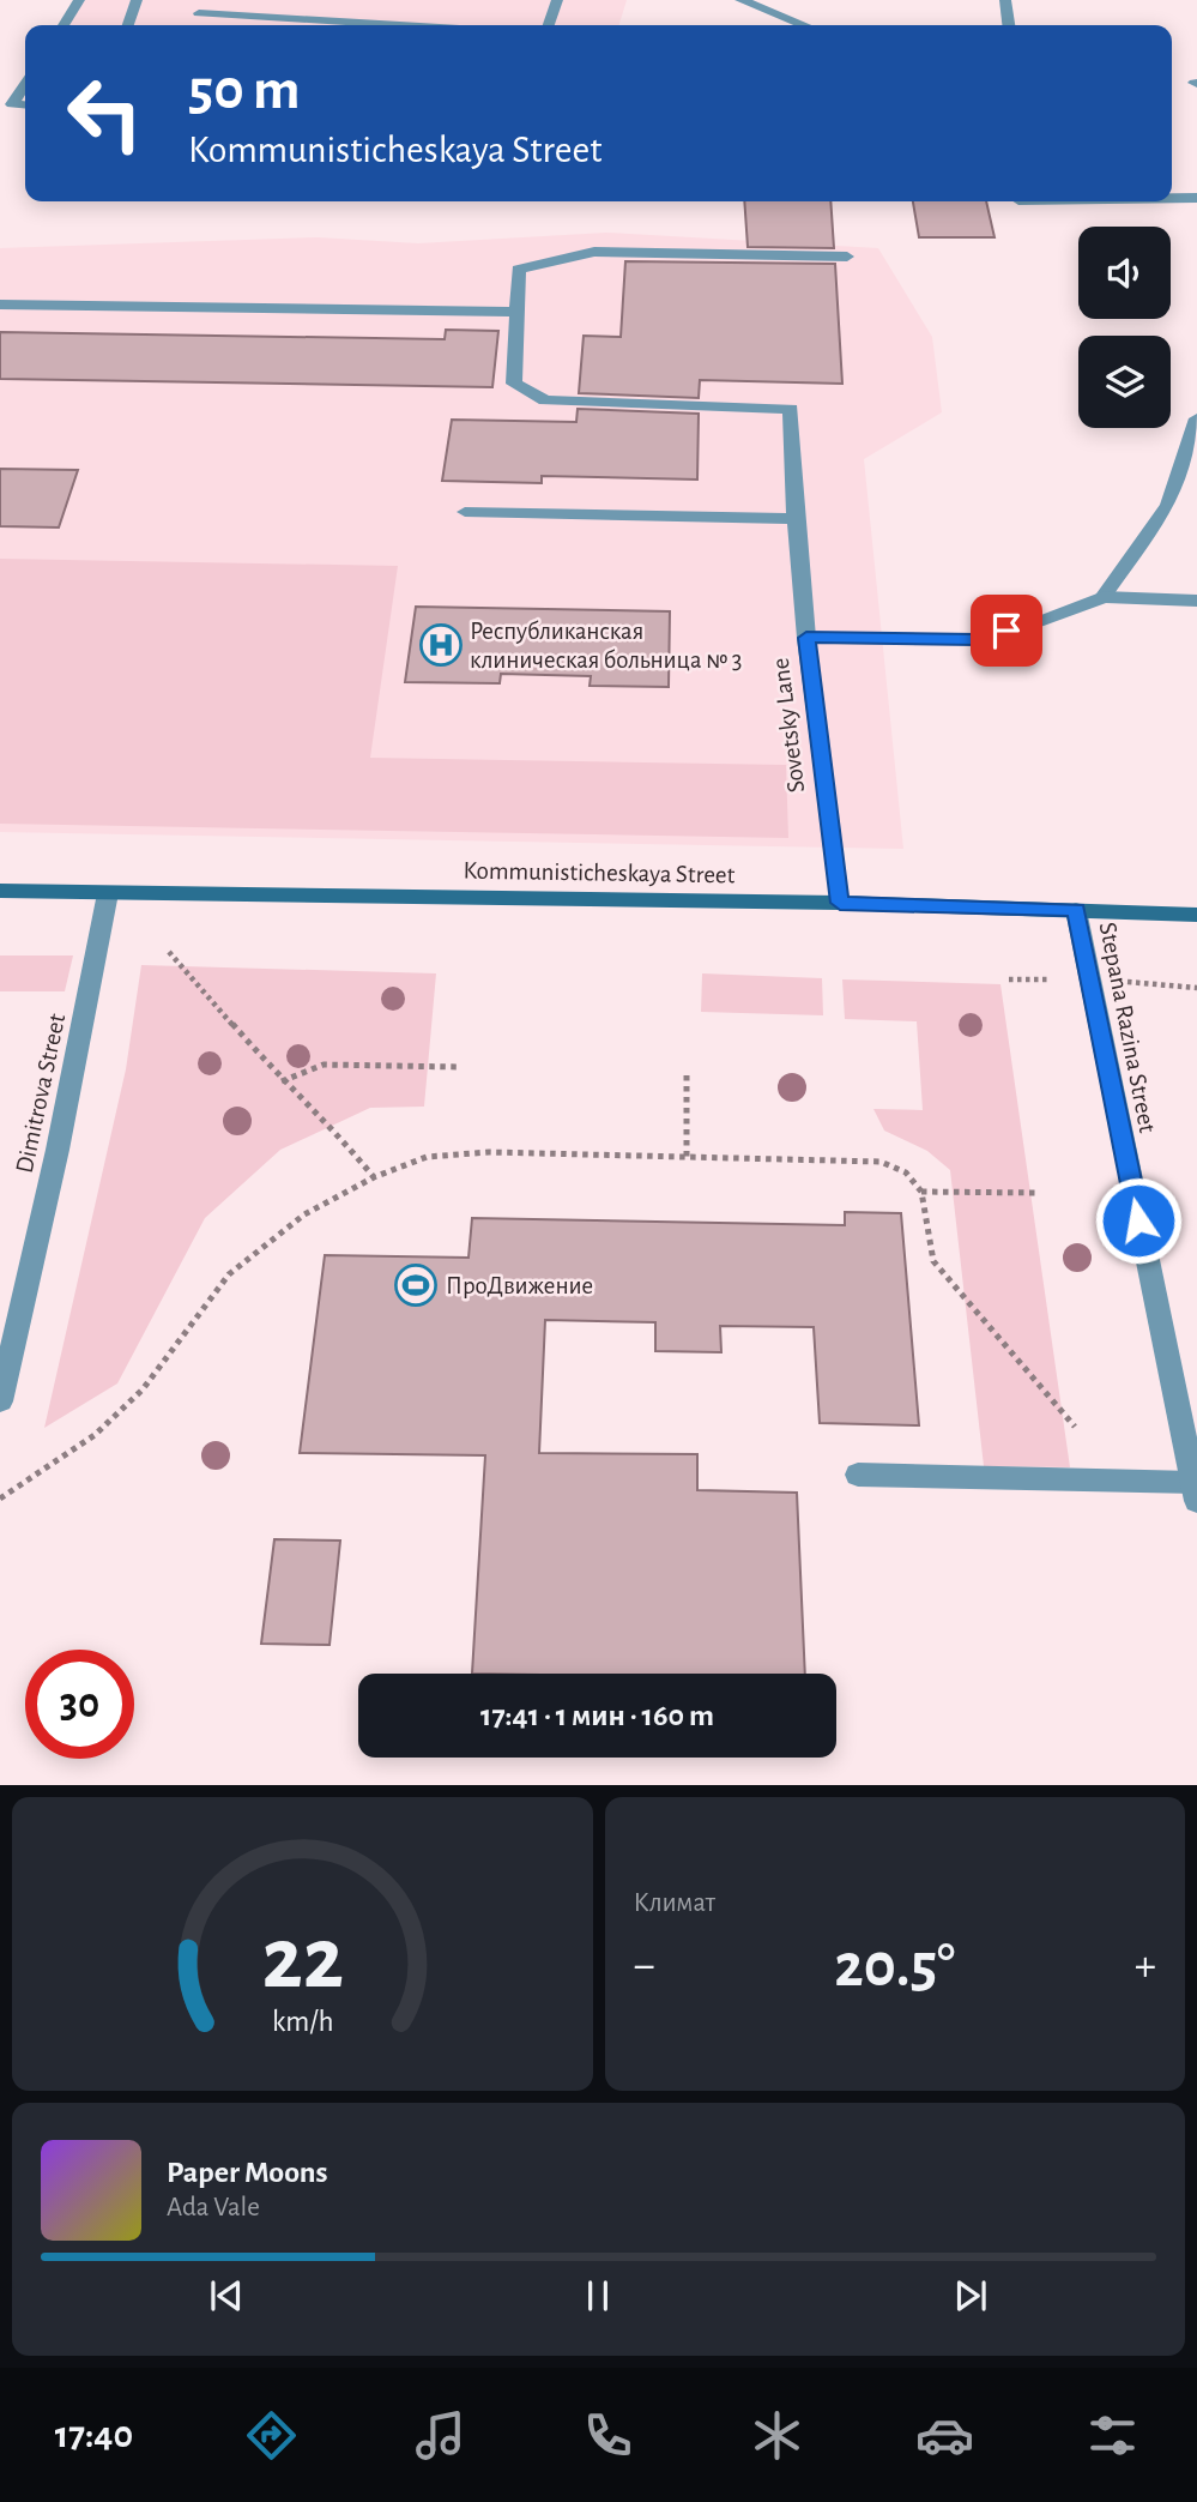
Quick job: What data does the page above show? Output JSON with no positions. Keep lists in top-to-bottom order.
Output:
{
  "streets": {
    "main road": ["Kommunisticheskaya Street"],
    "street": ["Sovetsky Lane", "Stepana Razina Street", "Dimitrova Street"]
  },
  "crossings": [
    ["Sovetsky Lane", "Kommunisticheskaya Street"],
    ["Kommunisticheskaya Street", "Stepana Razina Street"],
    ["Kommunisticheskaya Street", "Dimitrova Street"]
  ],
  "places": {
    "hospital": ["Республиканская клиническая больница № 3"],
    "sports": ["ПроДвижение"]
  },
  "page": {
    "turn": ["50 m", "Kommunisticheskaya Street"],
    "limit": "30",
    "trip": "17:41 · 1 мин · 160 m",
    "tile": "Климат",
    "heat": ["−", "20.5°", "+"],
    "song": ["Paper Moons", "Ada Vale"],
    "tabs": "17:40",
    "gauge": ["22", "km/h"]
  }
}
